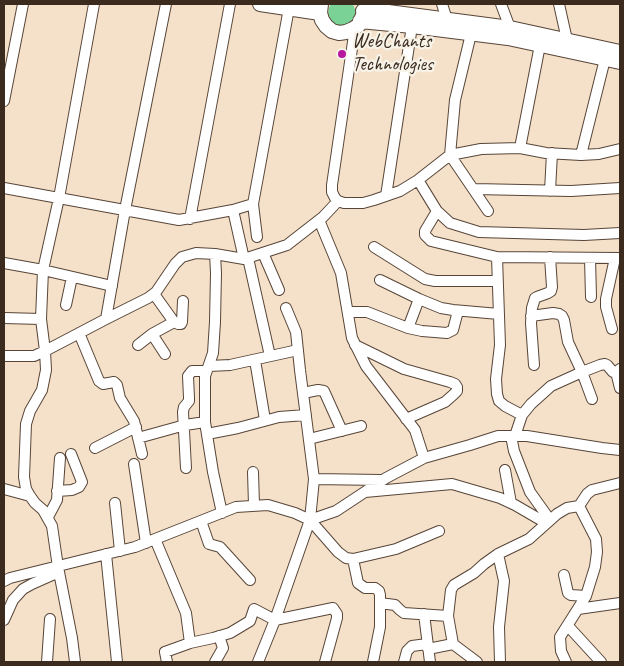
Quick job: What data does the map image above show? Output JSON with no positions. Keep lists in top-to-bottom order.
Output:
{
  "places": ["WebChants Technologies"]
}
